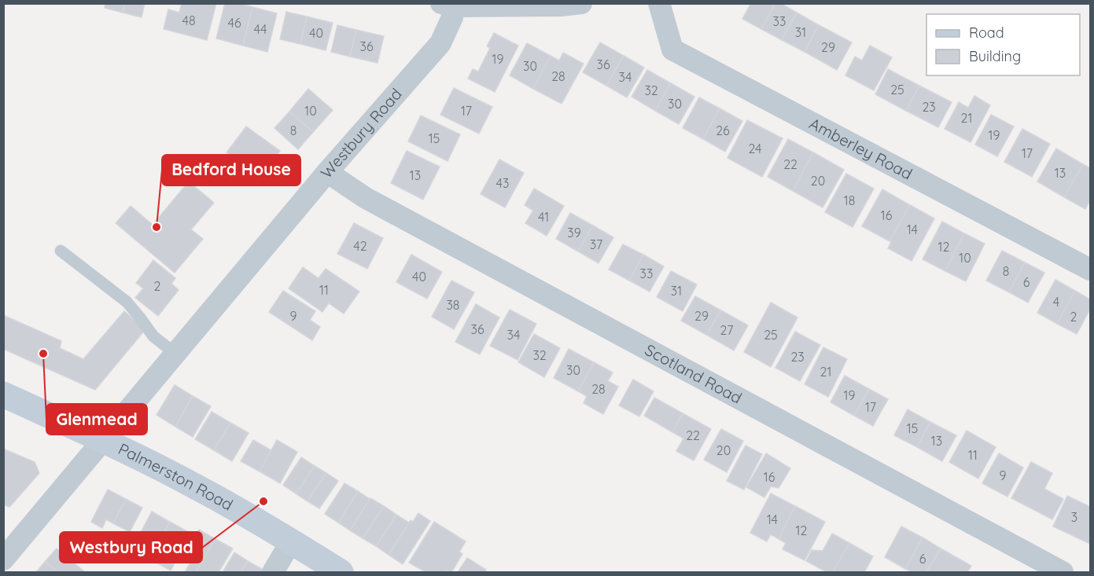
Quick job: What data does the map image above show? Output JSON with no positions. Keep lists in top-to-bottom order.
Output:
{
  "streets": {
    "main road": ["Palmerston Road"],
    "street": ["Westbury Road", "Amberley Road", "Scotland Road"]
  },
  "crossings": [
    ["Westbury Road", "Scotland Road"],
    ["Westbury Road", "Palmerston Road"]
  ],
  "places": ["Bedford House", "Glenmead", "Westbury Road"],
  "house_numbers": [
    "48",
    "33",
    "46",
    "44",
    "31",
    "40",
    "36",
    "29",
    "19",
    "36",
    "30",
    "28",
    "34",
    "25",
    "32",
    "30",
    "23",
    "10",
    "17",
    "21",
    "8",
    "26",
    "19",
    "15",
    "24",
    "17",
    "22",
    "13",
    "13",
    "20",
    "43",
    "18",
    "16",
    "41",
    "14",
    "39",
    "37",
    "42",
    "12",
    "10",
    "8",
    "33",
    "40",
    "6",
    "2",
    "11",
    "31",
    "4",
    "38",
    "9",
    "29",
    "2",
    "36",
    "27",
    "34",
    "25",
    "32",
    "23",
    "30",
    "21",
    "28",
    "19",
    "17",
    "15",
    "22",
    "13",
    "20",
    "11",
    "9",
    "16",
    "3",
    "14",
    "12",
    "6"
  ],
  "legend": ["Road", "Building"]
}
